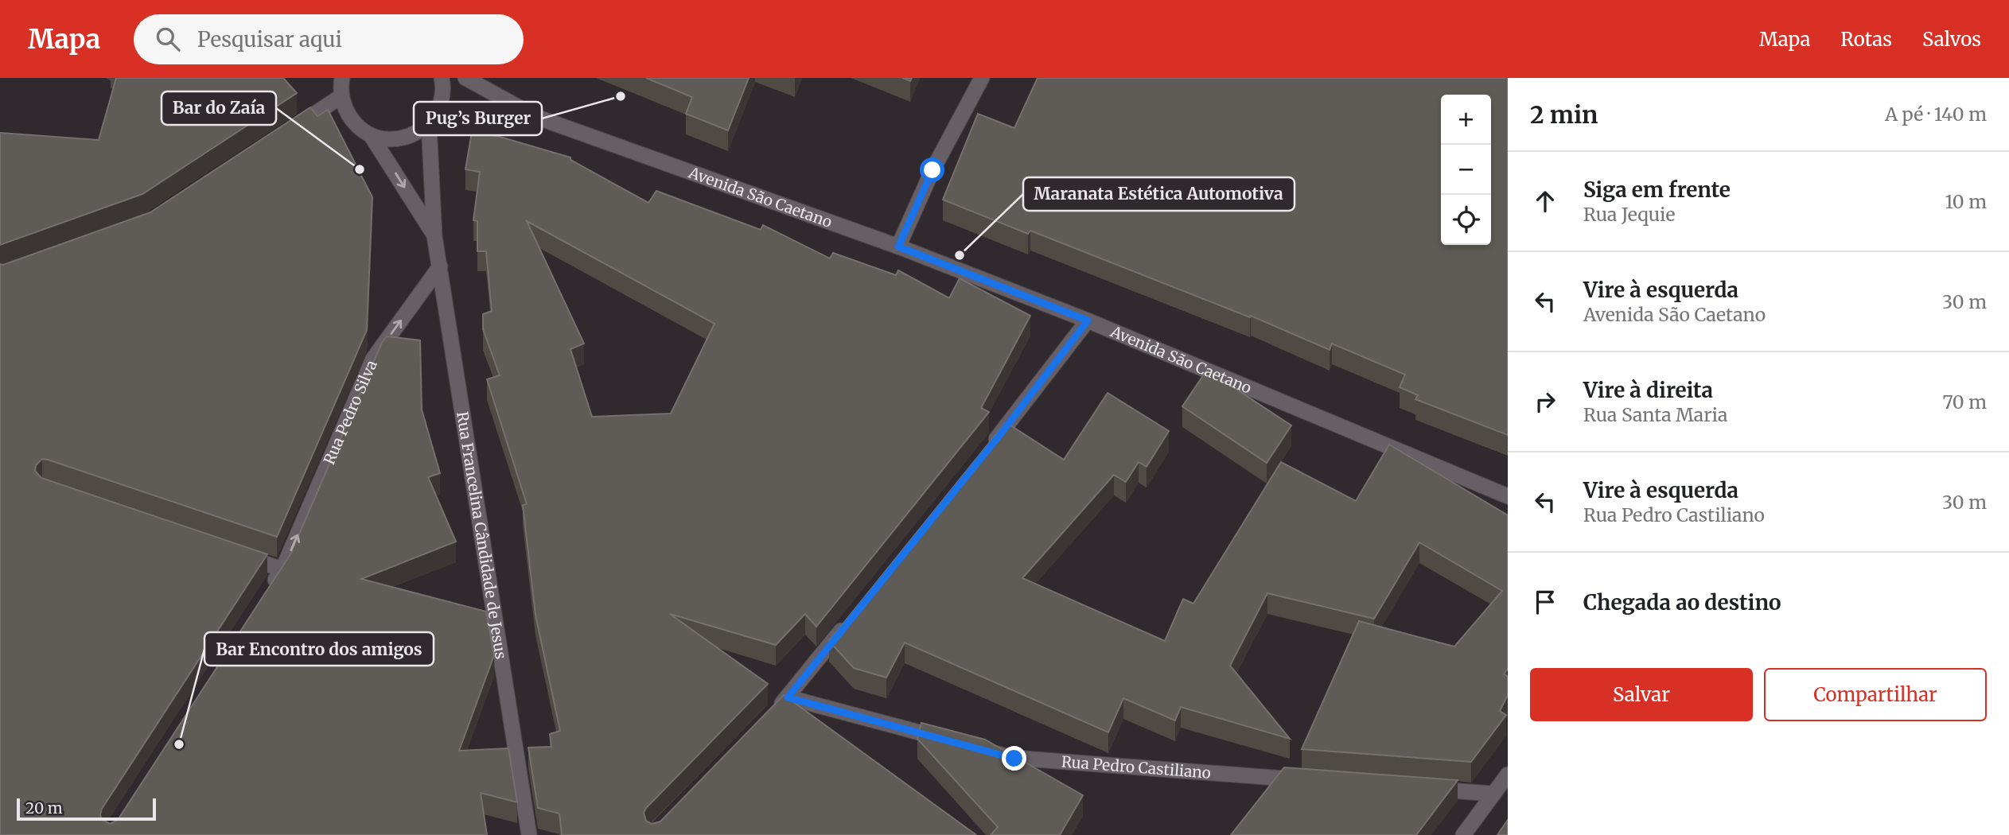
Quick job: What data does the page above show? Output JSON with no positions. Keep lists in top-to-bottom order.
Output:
{
  "streets": {
    "street": [
      "Avenida São Caetano",
      "Rua Pedro Silva",
      "Rua Francelina Cândidade de Jesus",
      "Rua Pedro Castiliano"
    ]
  },
  "crossings": [
    ["Rua Pedro Silva", "Rua Francelina Cândidade de Jesus"]
  ],
  "one_way": ["Rua Pedro Silva"],
  "places": [
    "Pug’s Burger",
    "Bar do Zaía",
    "Maranata Estética Automotiva",
    "Bar Encontro dos amigos"
  ],
  "scale_bar": "20 m",
  "page": {
    "header": "Mapa",
    "search": "Pesquisar aqui",
    "nav": ["Mapa", "Rotas", "Salvos"],
    "heading": ["2 min", "A pé · 140 m"],
    "map_buttons": ["+", "−"],
    "list": [
      ["Siga em frente", "Rua Jequie", "10 m"],
      ["Vire à esquerda", "Avenida São Caetano", "30 m"],
      ["Vire à direita", "Rua Santa Maria", "70 m"],
      ["Vire à esquerda", "Rua Pedro Castiliano", "30 m"],
      "Chegada ao destino"
    ],
    "buttons": ["Salvar", "Compartilhar"],
    "scale": "20 m"
  }
}
